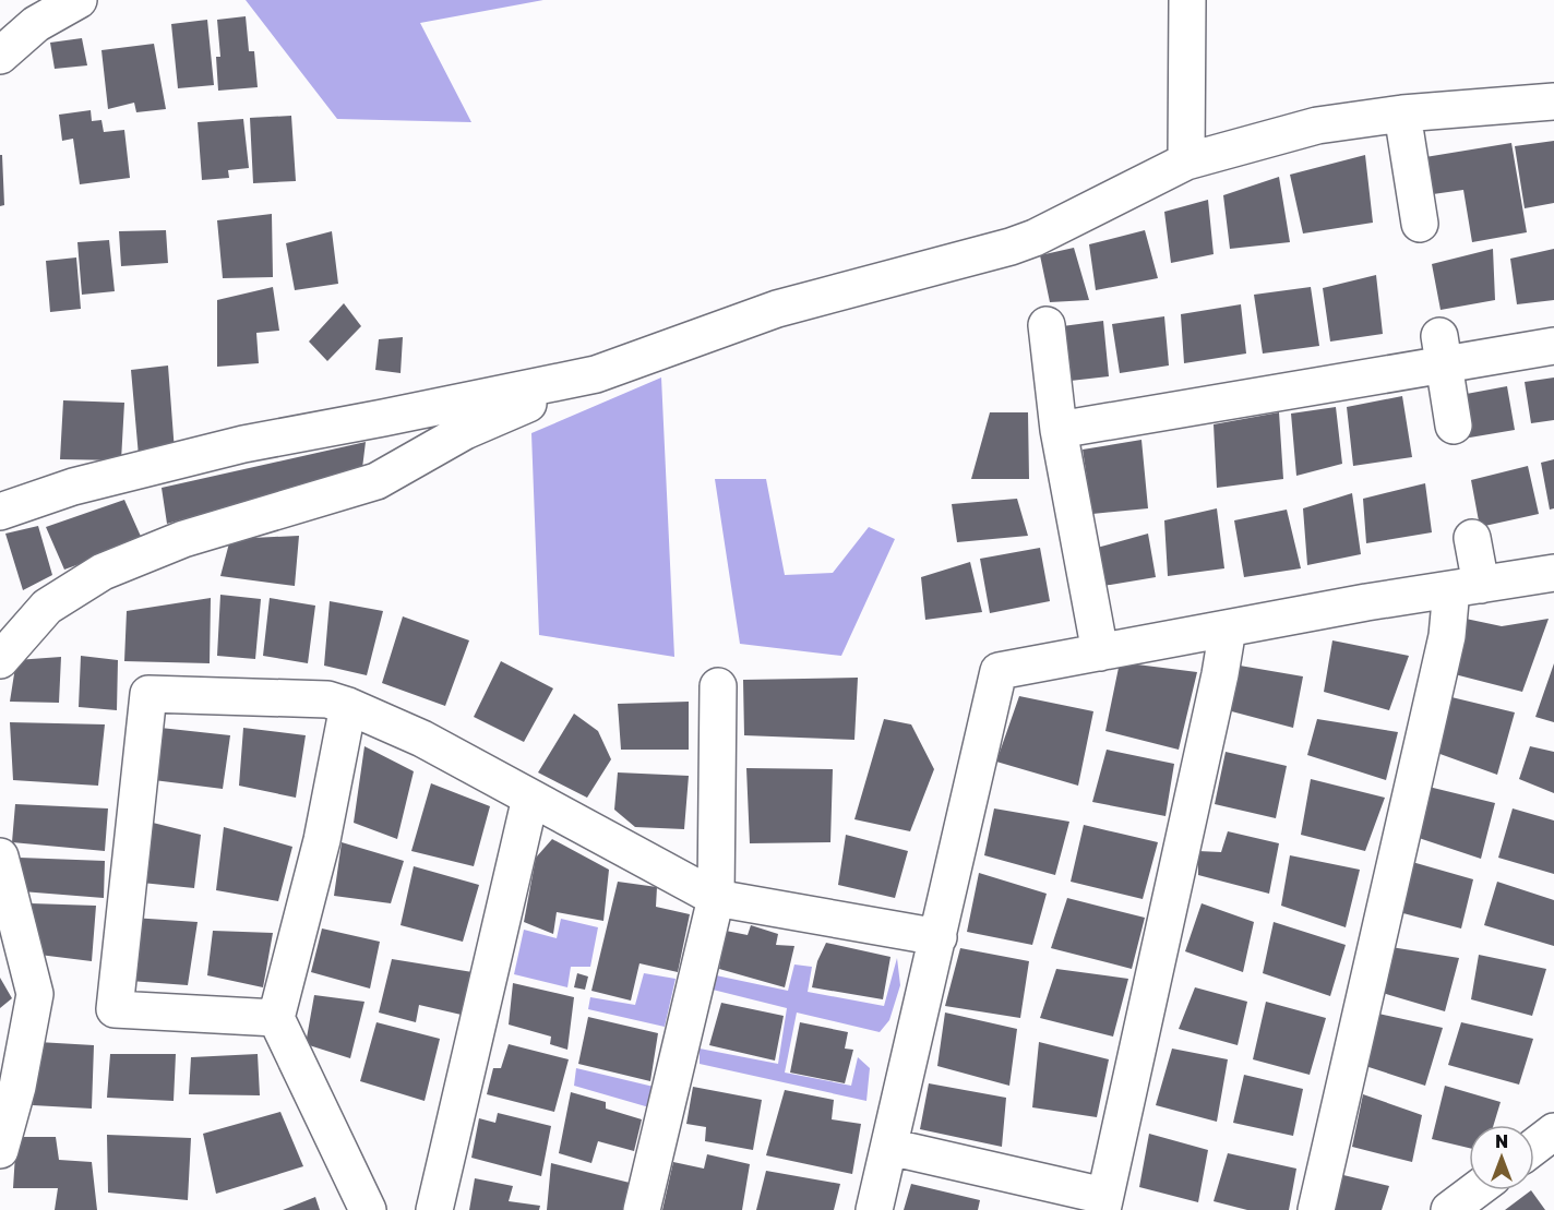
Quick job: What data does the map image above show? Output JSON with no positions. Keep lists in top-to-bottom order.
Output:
{
  "north": "top"
}
